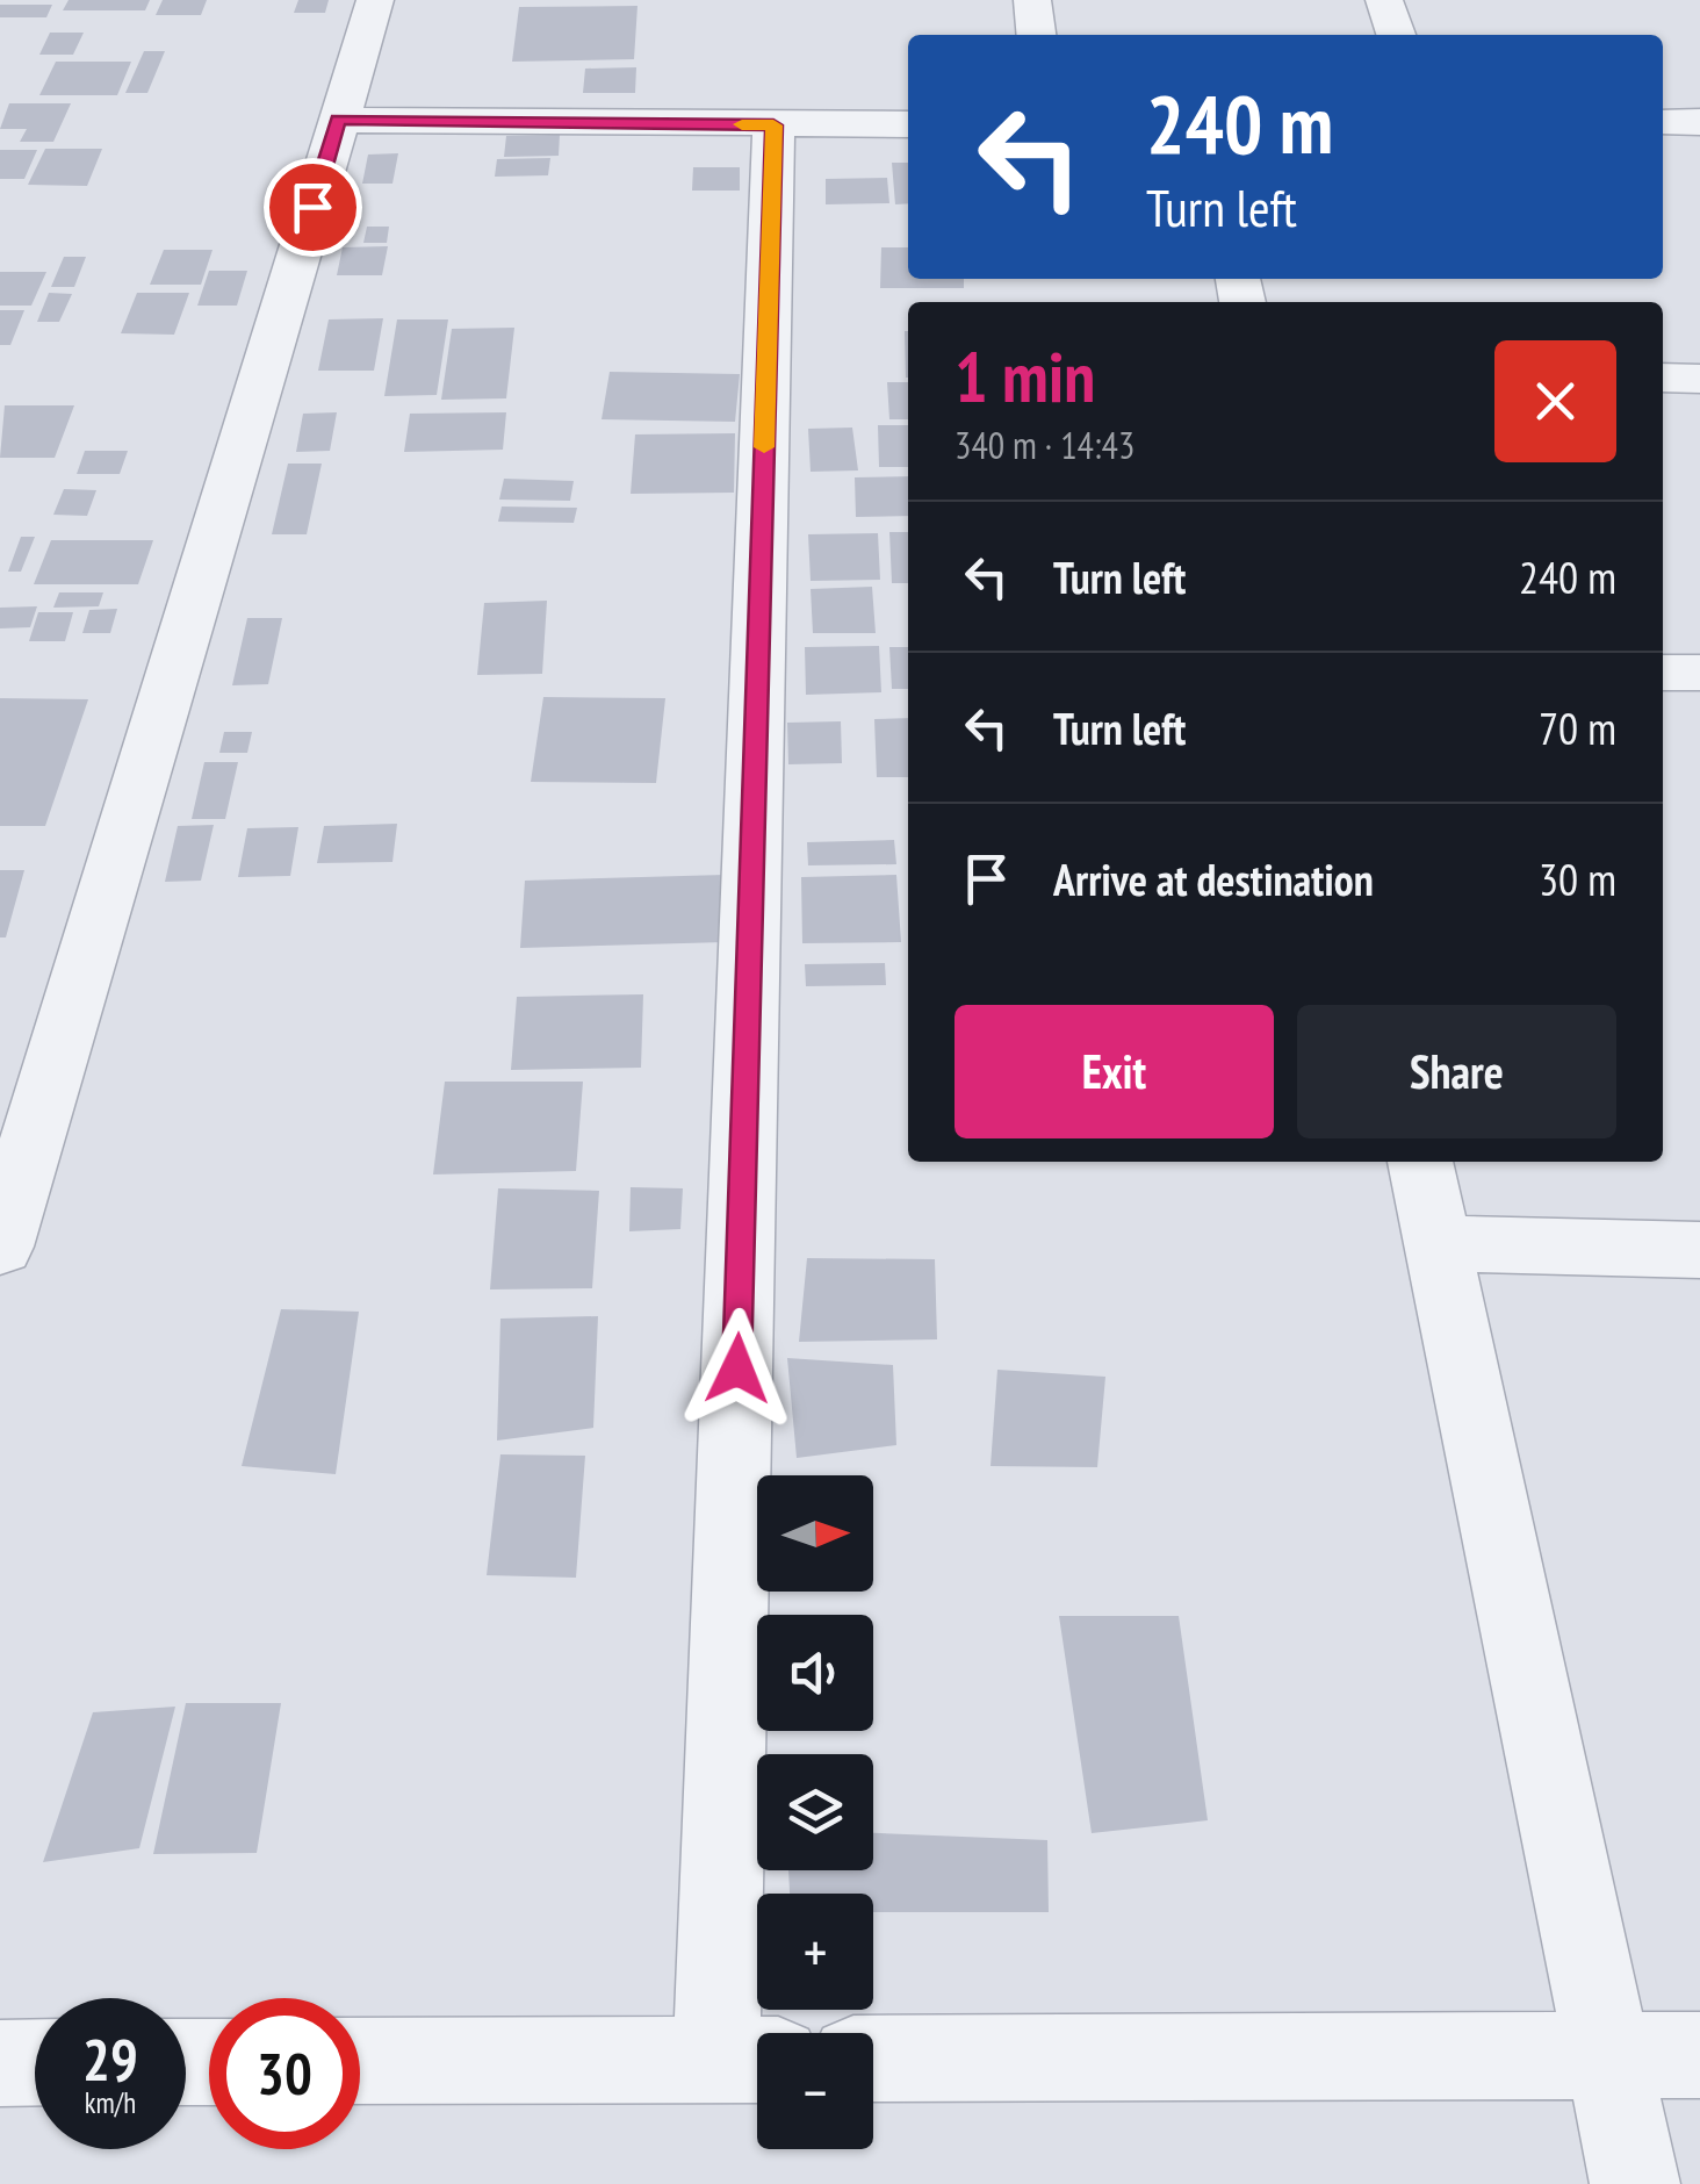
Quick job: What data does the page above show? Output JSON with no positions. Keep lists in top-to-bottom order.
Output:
{
  "north": "right",
  "page": {
    "turn": ["240 m", "Turn left"],
    "heading": ["1 min", "340 m · 14:43"],
    "list": [
      {
        "name": "Turn left",
        "value": "240 m"
      },
      {
        "name": "Turn left",
        "value": "70 m"
      },
      {
        "name": "Arrive at destination",
        "value": "30 m"
      }
    ],
    "buttons": ["Exit", "Share"],
    "map_buttons": ["+", "−"],
    "speed": "29 km/h",
    "limit": "30"
  }
}
